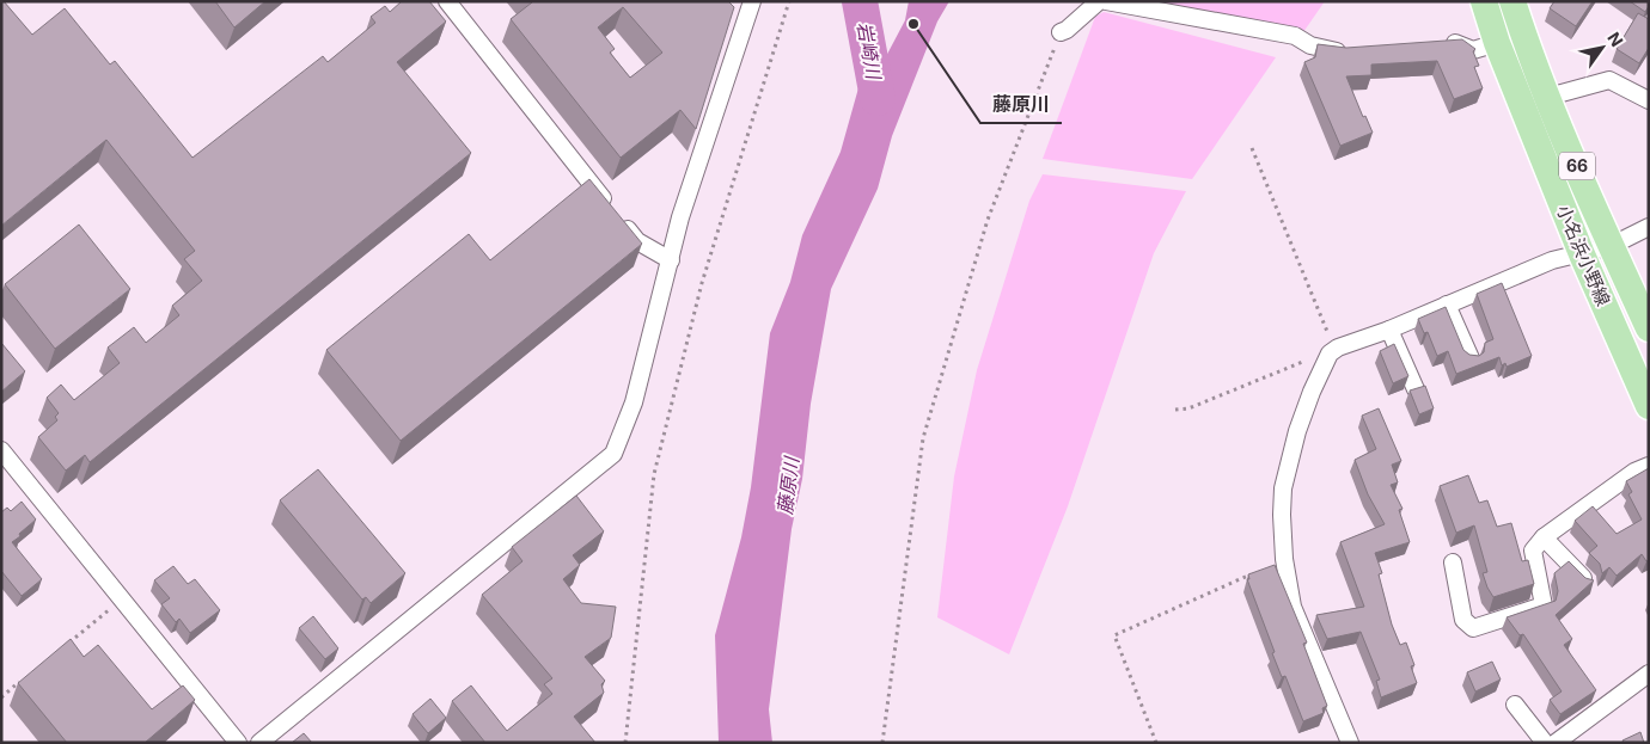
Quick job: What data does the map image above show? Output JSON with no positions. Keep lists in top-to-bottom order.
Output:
{
  "streets": {
    "main road": ["66", "小名浜小野線"]
  },
  "water": ["岩崎川", "藤原川"],
  "places": ["藤原川"],
  "north": "top right"
}
